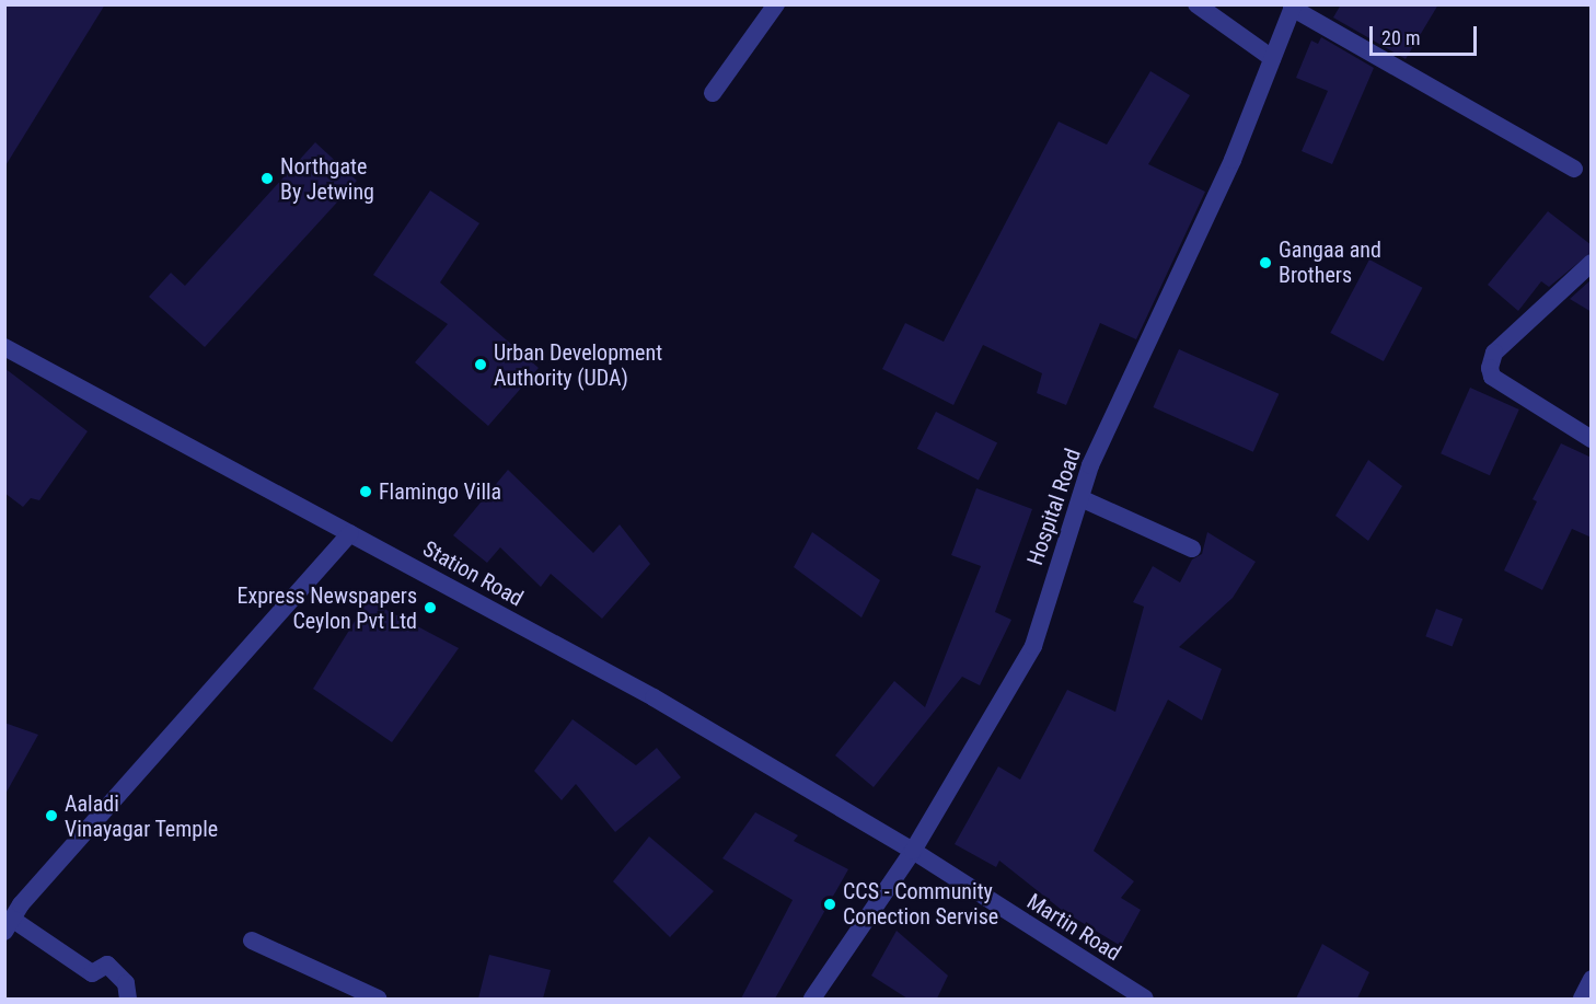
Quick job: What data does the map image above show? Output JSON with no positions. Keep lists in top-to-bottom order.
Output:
{
  "streets": {
    "street": ["Hospital Road", "Station Road", "Martin Road"]
  },
  "crossings": [
    ["Hospital Road", "Station Road"],
    ["Hospital Road", "Martin Road"],
    ["Station Road", "Martin Road"]
  ],
  "places": [
    "Northgate By Jetwing",
    "Gangaa and Brothers",
    "Urban Development Authority (UDA)",
    "Flamingo Villa",
    "Express Newspapers Ceylon Pvt Ltd",
    "Aaladi Vinayagar Temple",
    "CCS - Community Conection Servise"
  ],
  "scale_bar": "20 m"
}
